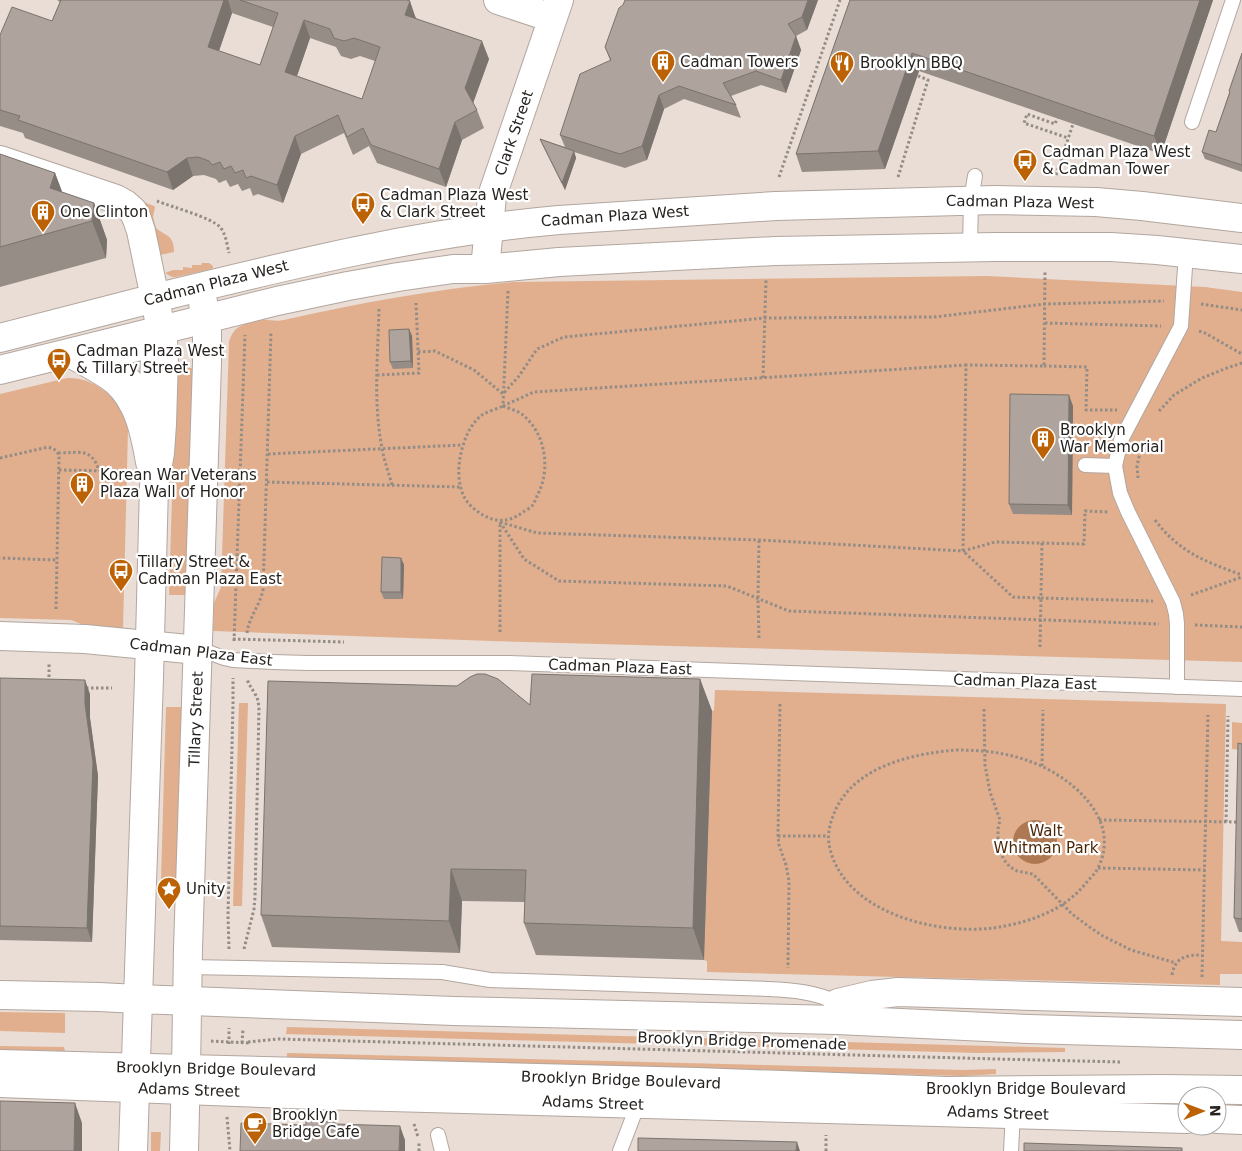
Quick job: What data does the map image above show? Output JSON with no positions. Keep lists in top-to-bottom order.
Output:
{
  "streets": {
    "main road": [
      "Clark Street",
      "Cadman Plaza West",
      "Cadman Plaza East",
      "Tillary Street",
      "Brooklyn Bridge Boulevard",
      "Adams Street"
    ],
    "path": ["Brooklyn Bridge Promenade"]
  },
  "crossings": [
    ["Clark Street", "Cadman Plaza West"],
    ["Cadman Plaza West", "Tillary Street"],
    ["Cadman Plaza East", "Tillary Street"],
    ["Tillary Street", "Brooklyn Bridge Boulevard"],
    ["Tillary Street", "Adams Street"],
    ["Brooklyn Bridge Boulevard", "Adams Street"]
  ],
  "parks": ["Walt Whitman Park"],
  "places": {
    "building": [
      "Cadman Towers",
      "One Clinton",
      "Brooklyn War Memorial",
      "Korean War Veterans Plaza Wall of Honor"
    ],
    "restaurant": ["Brooklyn BBQ"],
    "bus stop": [
      "Cadman Plaza West & Cadman Tower",
      "Cadman Plaza West & Clark Street",
      "Cadman Plaza West & Tillary Street",
      "Tillary Street & Cadman Plaza East"
    ],
    "place": ["Unity"],
    "cafe": ["Brooklyn Bridge Cafe"]
  },
  "north": "right"
}
